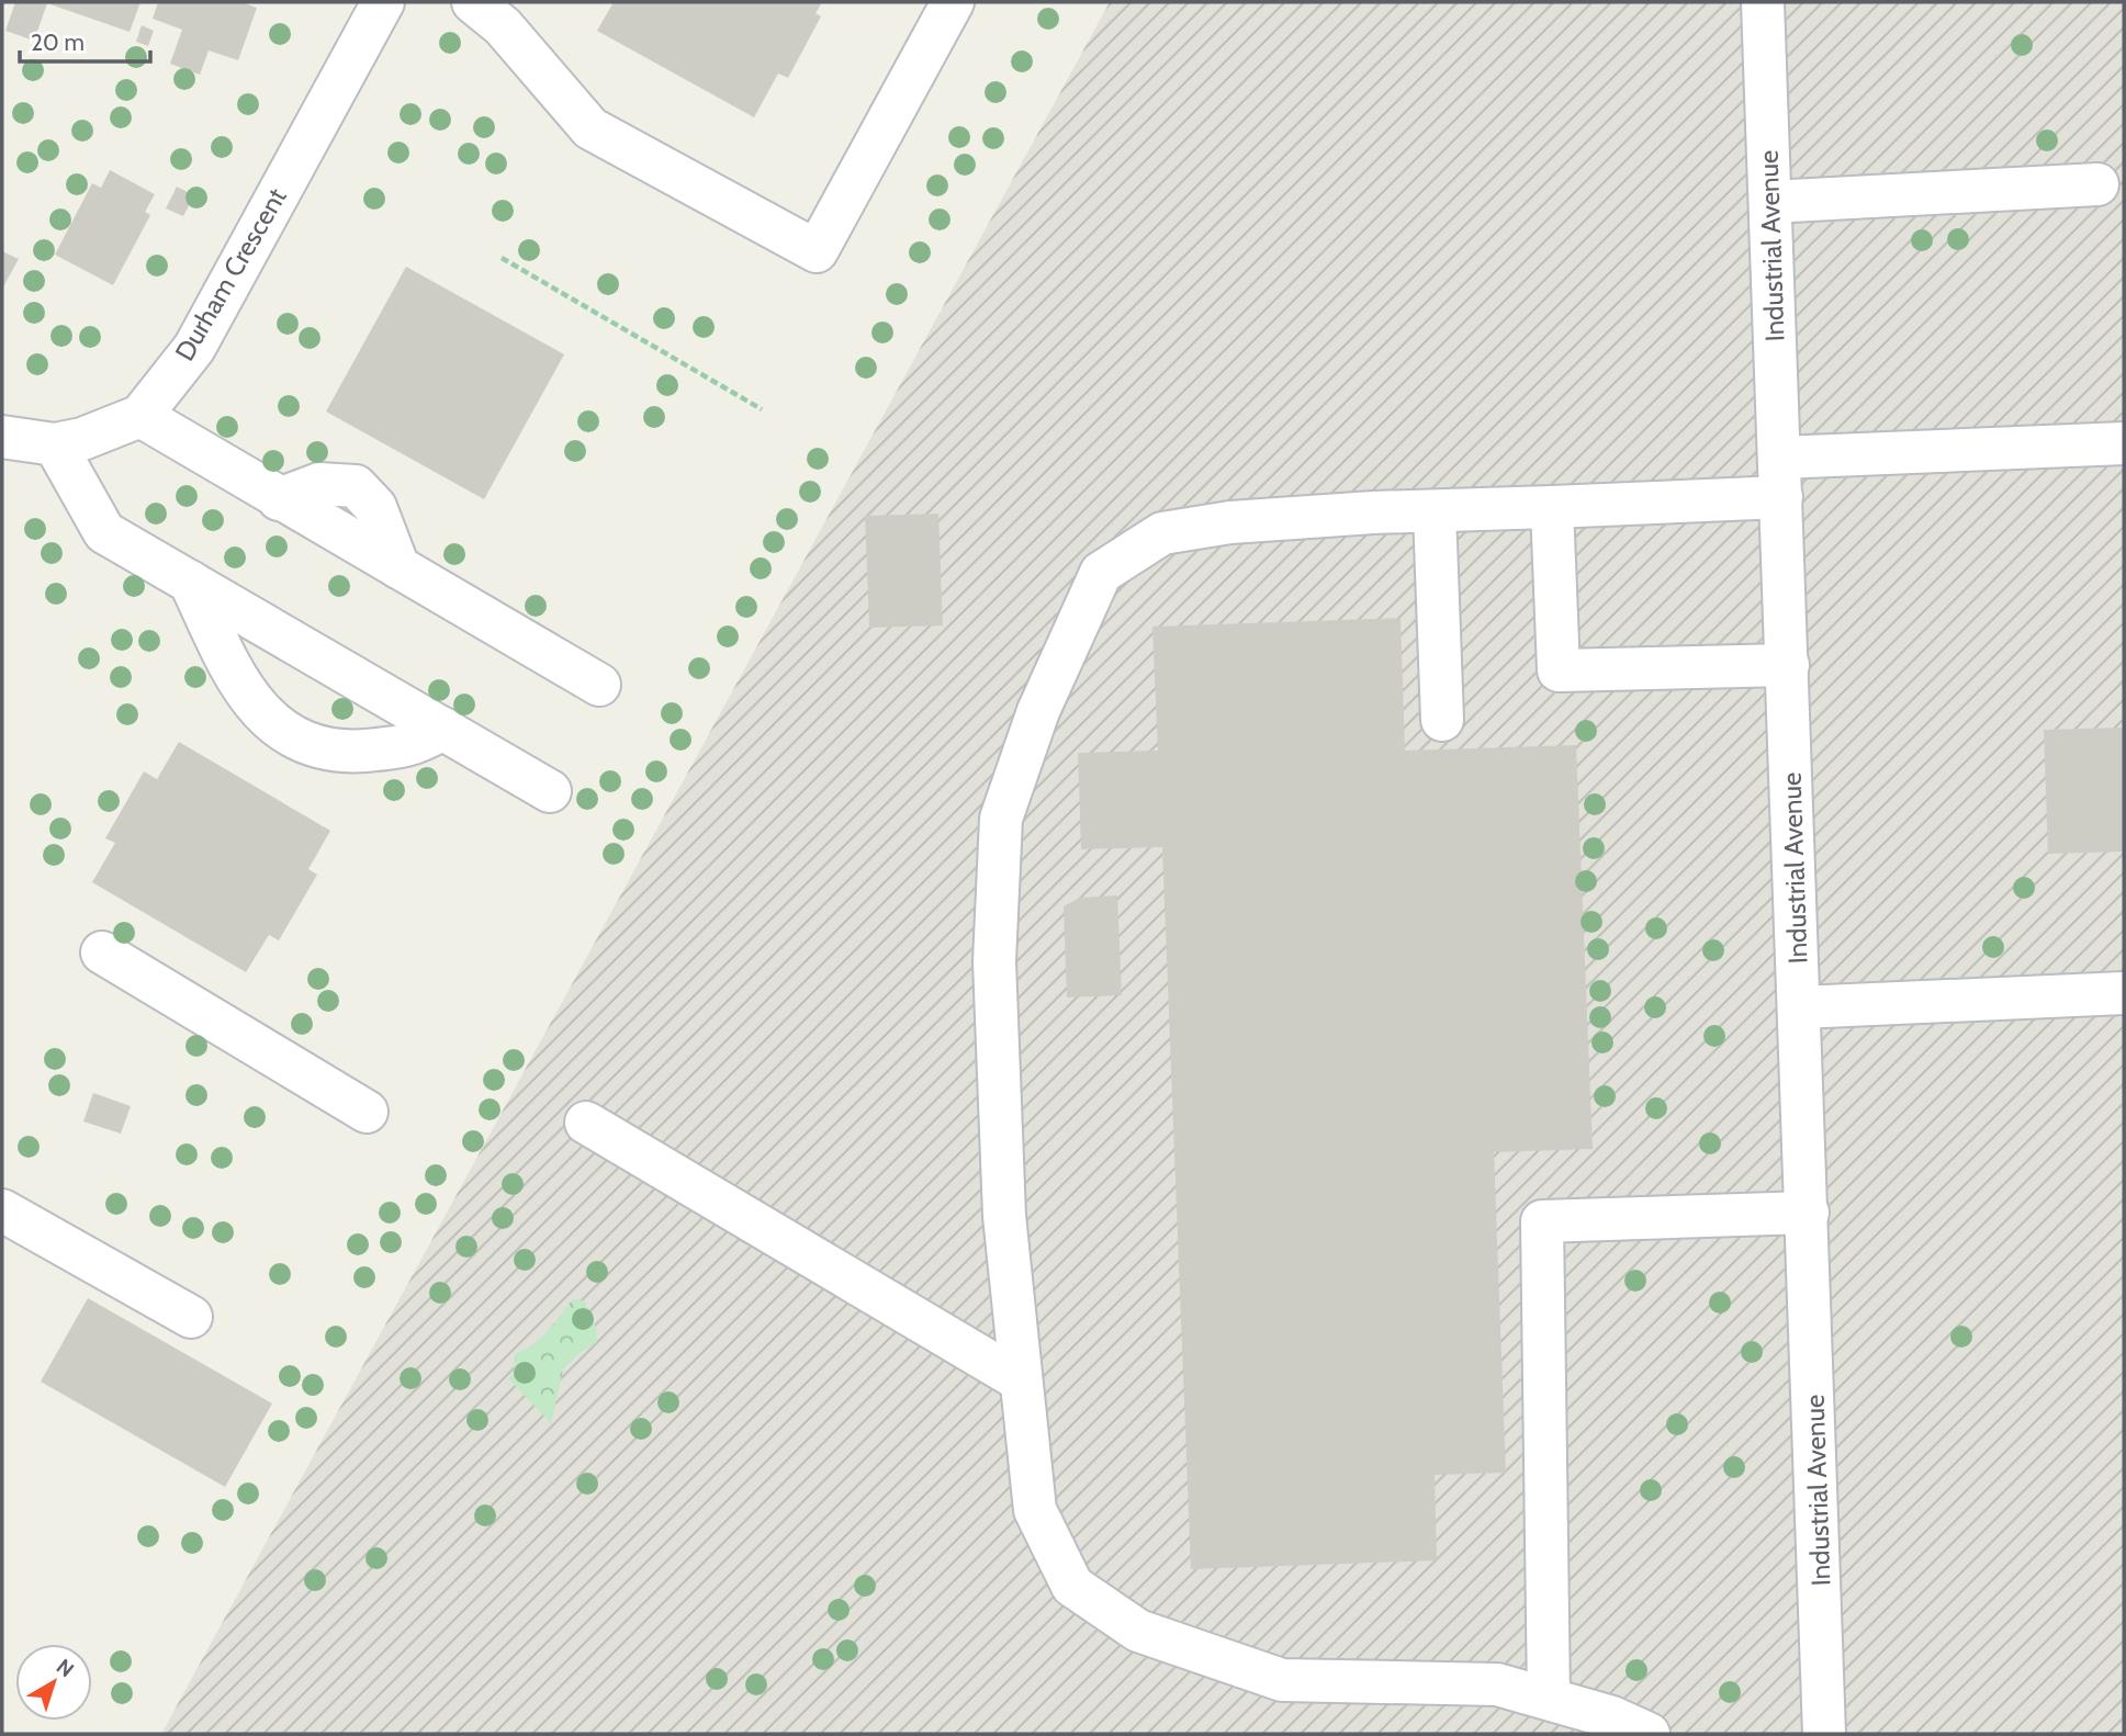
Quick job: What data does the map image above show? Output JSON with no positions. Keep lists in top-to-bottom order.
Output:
{
  "streets": {
    "street": ["Industrial Avenue", "Durham Crescent"]
  },
  "scale_bar": "20 m",
  "north": "top right"
}
